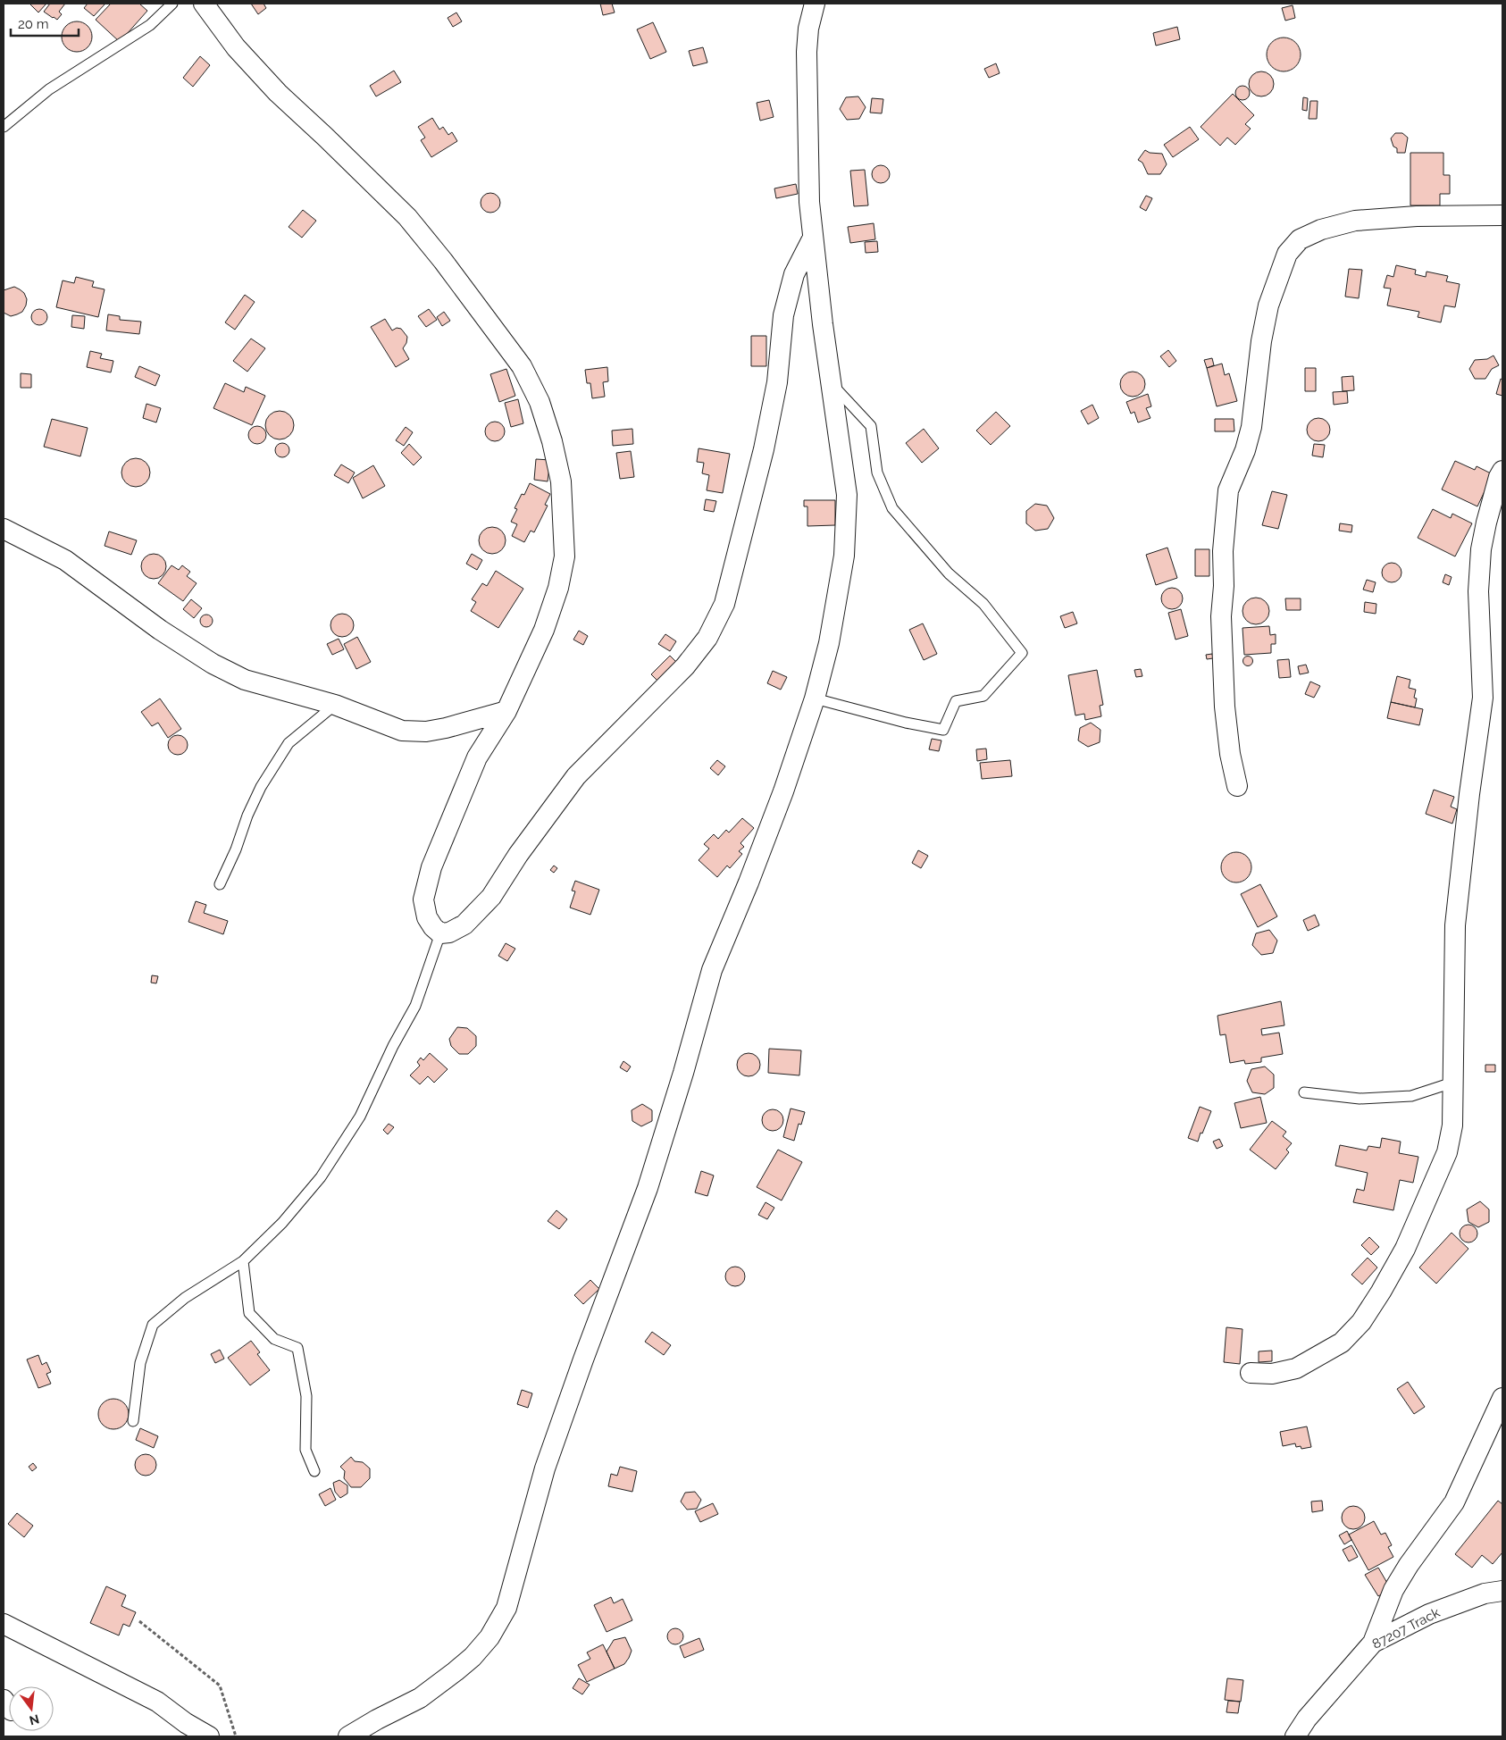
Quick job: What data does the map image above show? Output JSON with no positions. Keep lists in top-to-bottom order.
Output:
{
  "streets": {
    "street": ["87207 Track"]
  },
  "scale_bar": "20 m",
  "north": "bottom"
}
